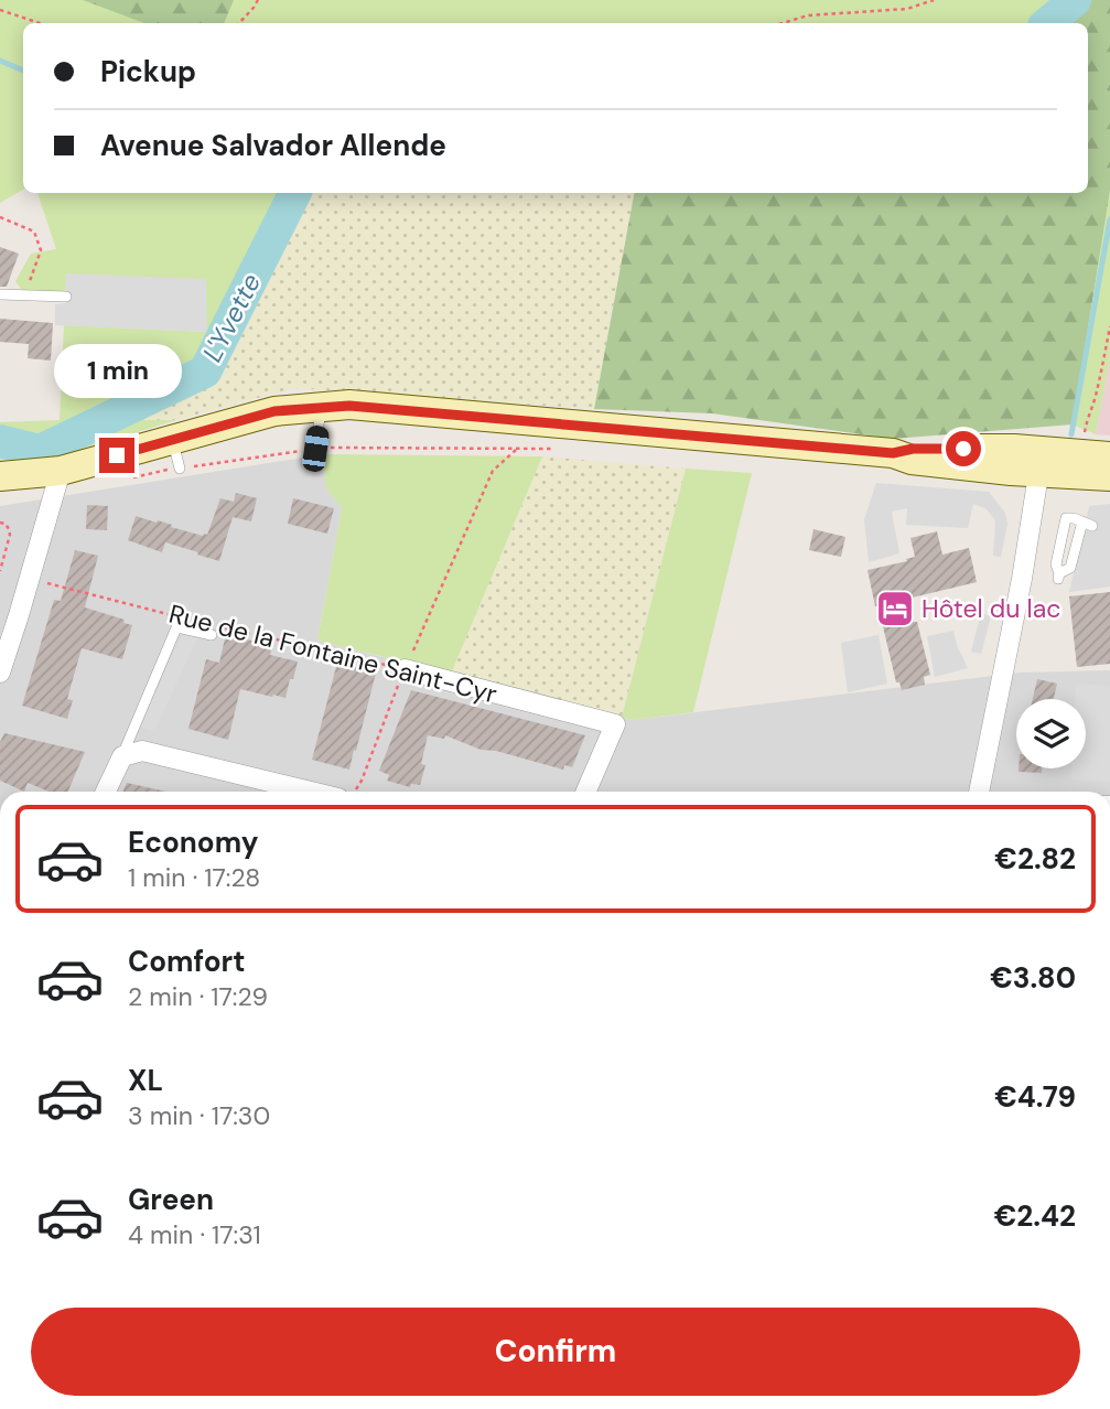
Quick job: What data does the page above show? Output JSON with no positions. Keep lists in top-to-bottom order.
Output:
{
  "streets": {
    "street": ["Rue de la Fontaine Saint-Cyr"]
  },
  "water": ["L'Yvette"],
  "places": {
    "hotel": ["Hôtel du lac"]
  },
  "page": {
    "banner": ["Pickup", "Avenue Salvador Allende"],
    "bubble": "1 min",
    "list": [
      {
        "name": "Economy",
        "note": "1 min · 17:28",
        "value": "€2.82"
      },
      {
        "name": "Comfort",
        "note": "2 min · 17:29",
        "value": "€3.80"
      },
      {
        "name": "XL",
        "note": "3 min · 17:30",
        "value": "€4.79"
      },
      {
        "name": "Green",
        "note": "4 min · 17:31",
        "value": "€2.42"
      }
    ],
    "buttons": "Confirm"
  }
}
